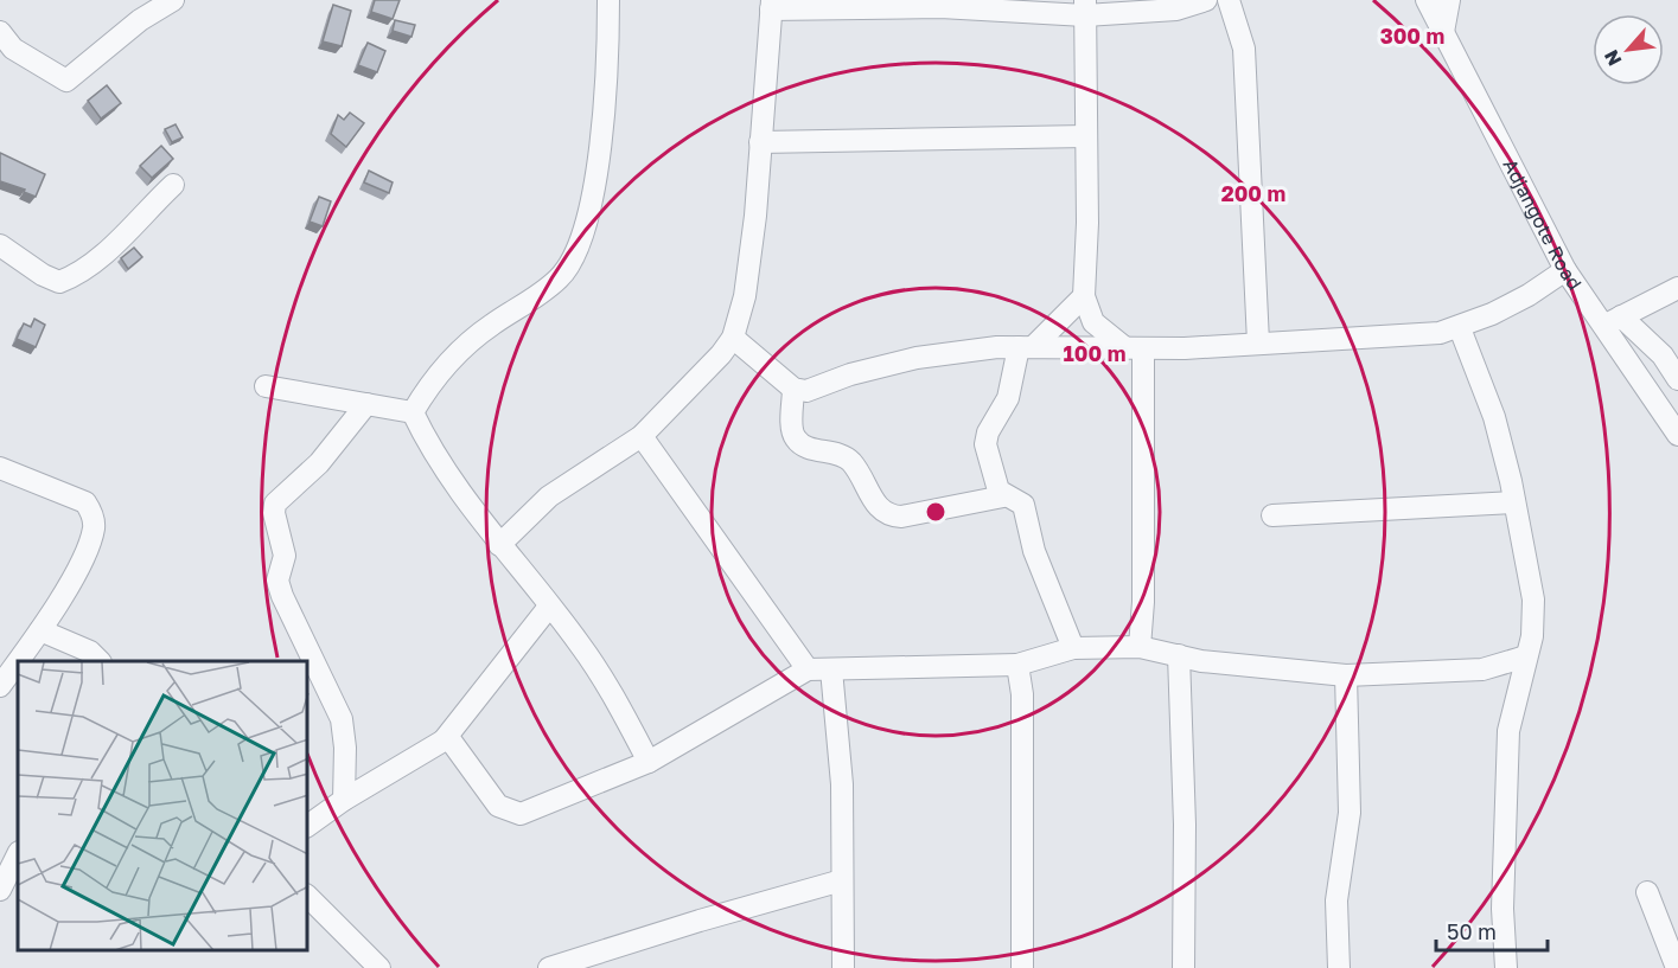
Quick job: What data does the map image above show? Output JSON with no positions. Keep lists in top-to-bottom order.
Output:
{
  "streets": {
    "street": ["Adjangote Road"]
  },
  "scale_bar": "50 m",
  "north": "bottom left",
  "rings": ["300 m", "200 m", "100 m"]
}
